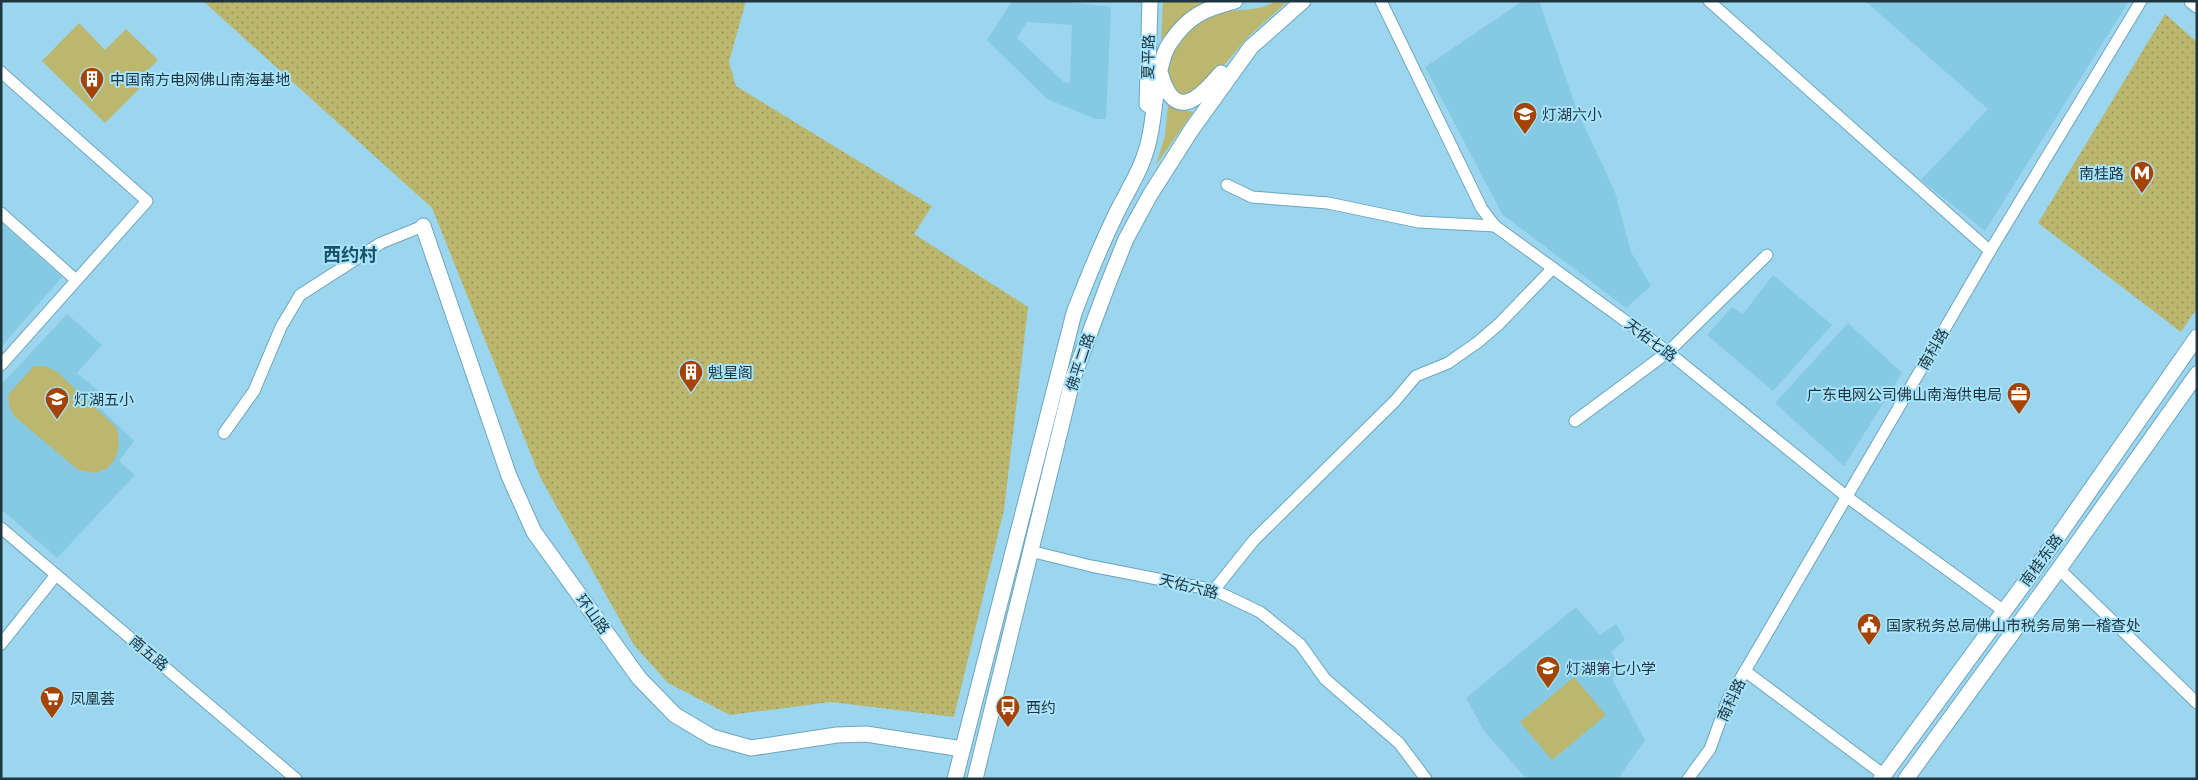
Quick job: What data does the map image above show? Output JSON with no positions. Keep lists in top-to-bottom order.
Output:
{
  "streets": {
    "main road": [
      "夏平路",
      "佛平二路",
      "南桂东路",
      "环山路"
    ],
    "street": [
      "天佑七路",
      "南科路",
      "天佑六路",
      "南五路"
    ]
  },
  "crossings": [
    ["夏平路", "佛平二路"],
    ["天佑七路", "南科路"],
    ["天佑七路", "南桂东路"],
    ["佛平二路", "天佑六路"],
    ["佛平二路", "环山路"]
  ],
  "districts": ["西约村"],
  "places": {
    "building": ["中国南方电网佛山南海基地", "魁星阁"],
    "school or university": ["灯湖六小", "灯湖五小", "灯湖第七小学"],
    "metro station": ["南桂路"],
    "office": ["广东电网公司佛山南海供电局"],
    "public building": ["国家税务总局佛山市税务局第一稽查处"],
    "supermarket": ["凤凰荟"],
    "bus stop": ["西约"]
  }
}
